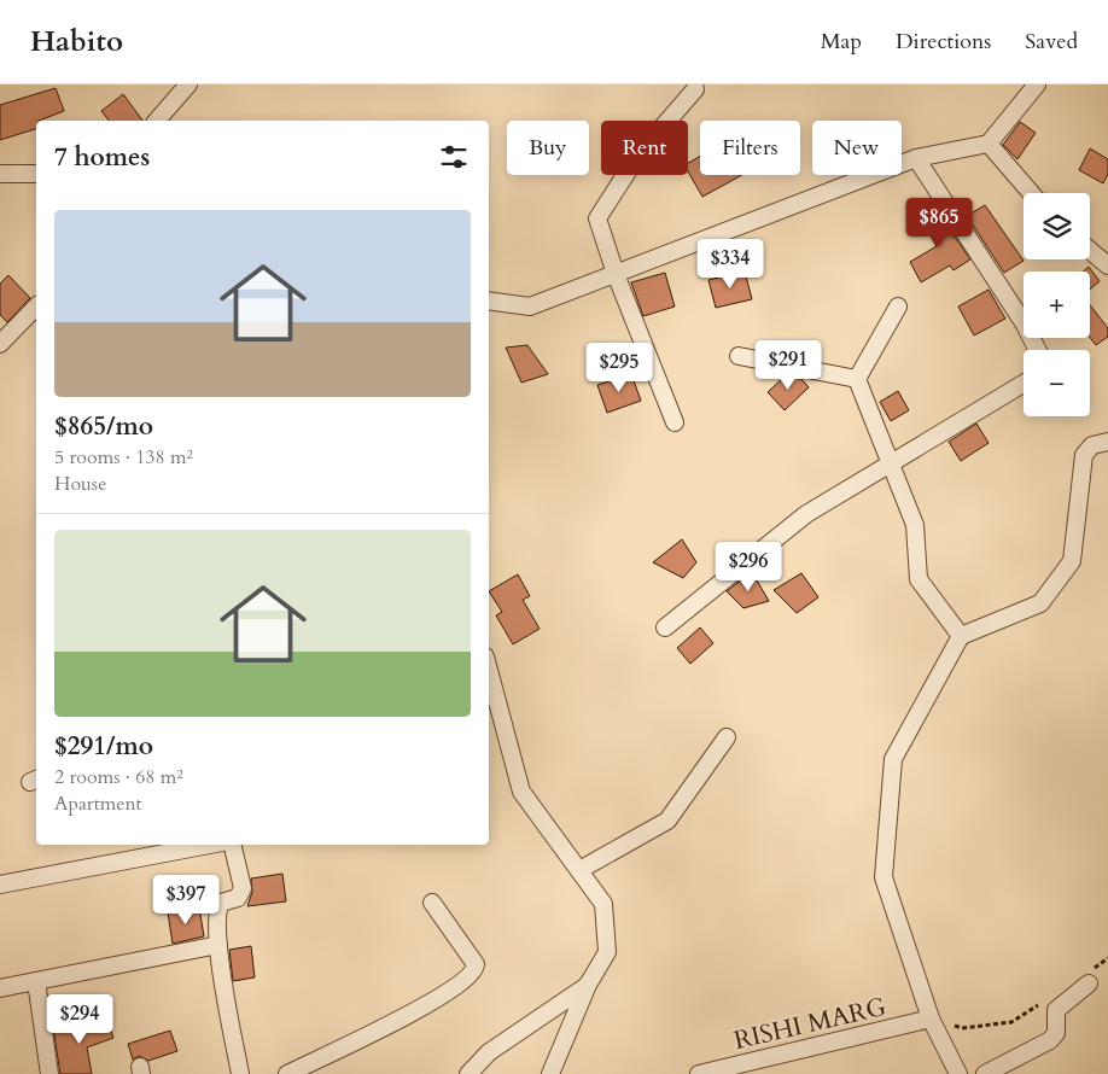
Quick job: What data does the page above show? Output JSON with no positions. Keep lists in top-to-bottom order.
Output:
{
  "streets": {
    "street": ["RISHI MARG"]
  },
  "page": {
    "header": "Habito",
    "nav": ["Map", "Directions", "Saved"],
    "chip": [
      "Buy",
      "Rent",
      "Filters",
      "New"
    ],
    "heading": "7 homes",
    "map_buttons": ["+", "−"],
    "list": [
      {
        "name": "$865/mo",
        "note": "5 rooms · 138 m² · House"
      },
      {
        "name": "$291/mo",
        "note": "2 rooms · 68 m² · Apartment"
      }
    ],
    "price": [
      "$865",
      "$334",
      "$291",
      "$295",
      "$296",
      "$397",
      "$294"
    ]
  }
}
